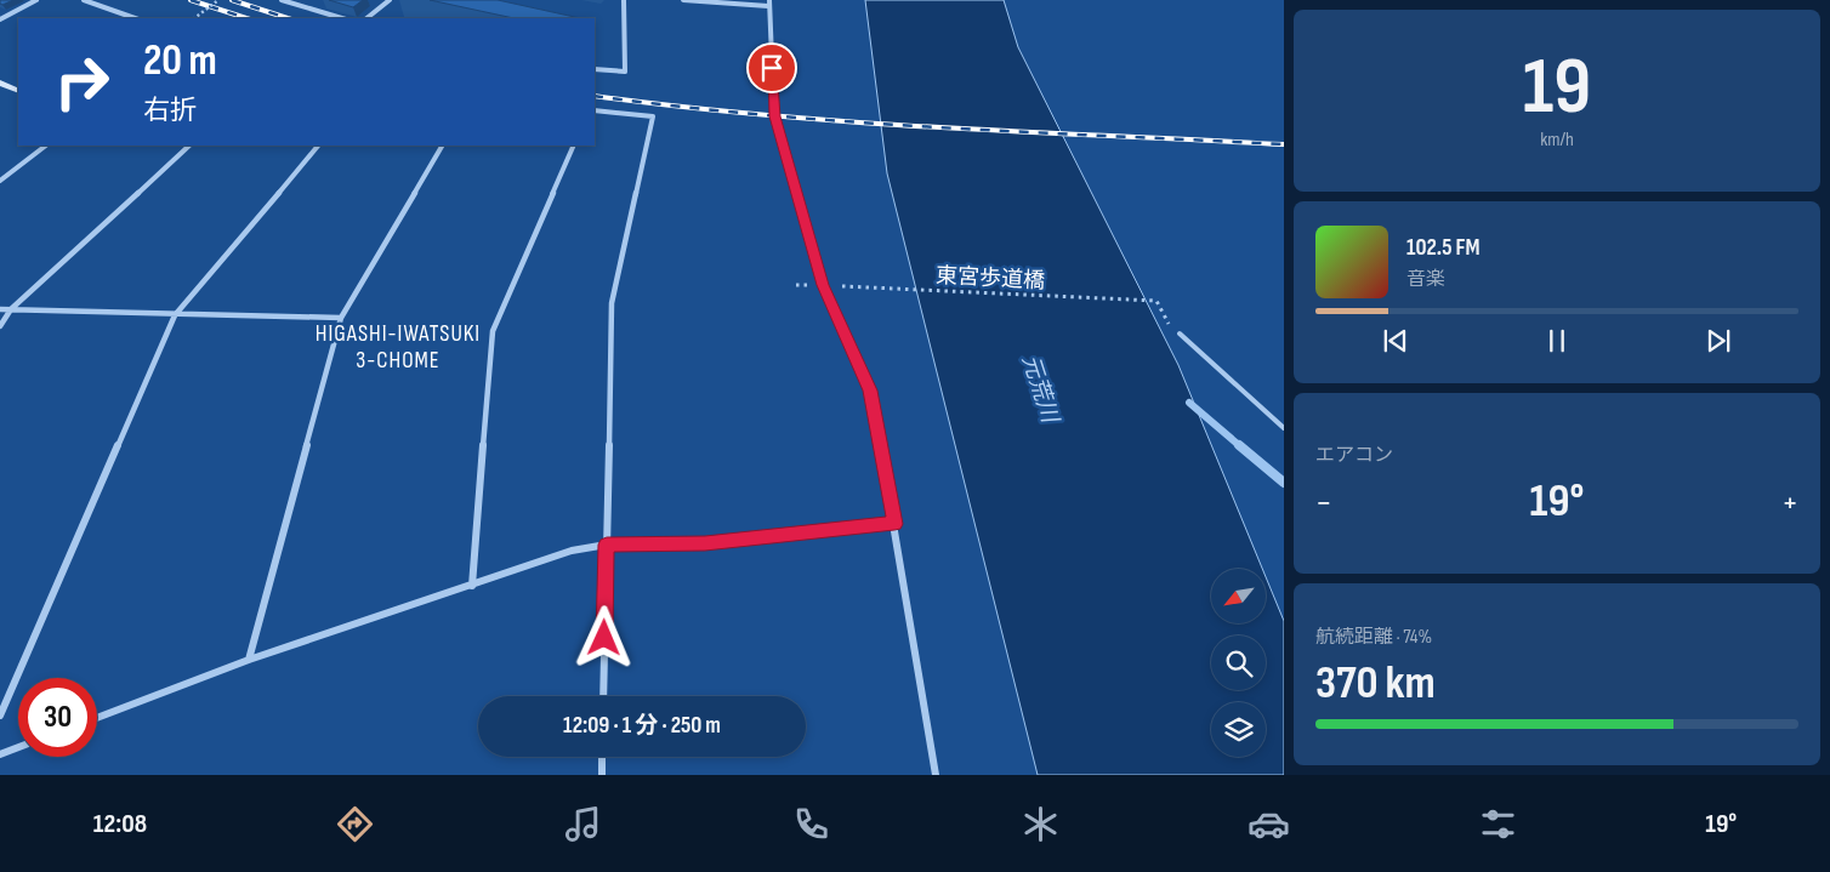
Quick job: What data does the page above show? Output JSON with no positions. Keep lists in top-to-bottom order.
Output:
{
  "streets": {
    "path": ["東宮歩道橋"]
  },
  "districts": ["HIGASHI-IWATSUKI 3-CHOME"],
  "water": ["元荒川"],
  "north": "bottom left",
  "page": {
    "tile": [
      ["19", "km/h"],
      "エアコン",
      ["航続距離 · 74%", "370 km"]
    ],
    "turn": ["20 m", "右折"],
    "song": ["102.5 FM", "音楽"],
    "heat": ["−", "19°", "+"],
    "limit": "30",
    "trip": "12:09 · 1 分 · 250 m",
    "tabs": ["12:08", "19°"]
  }
}
